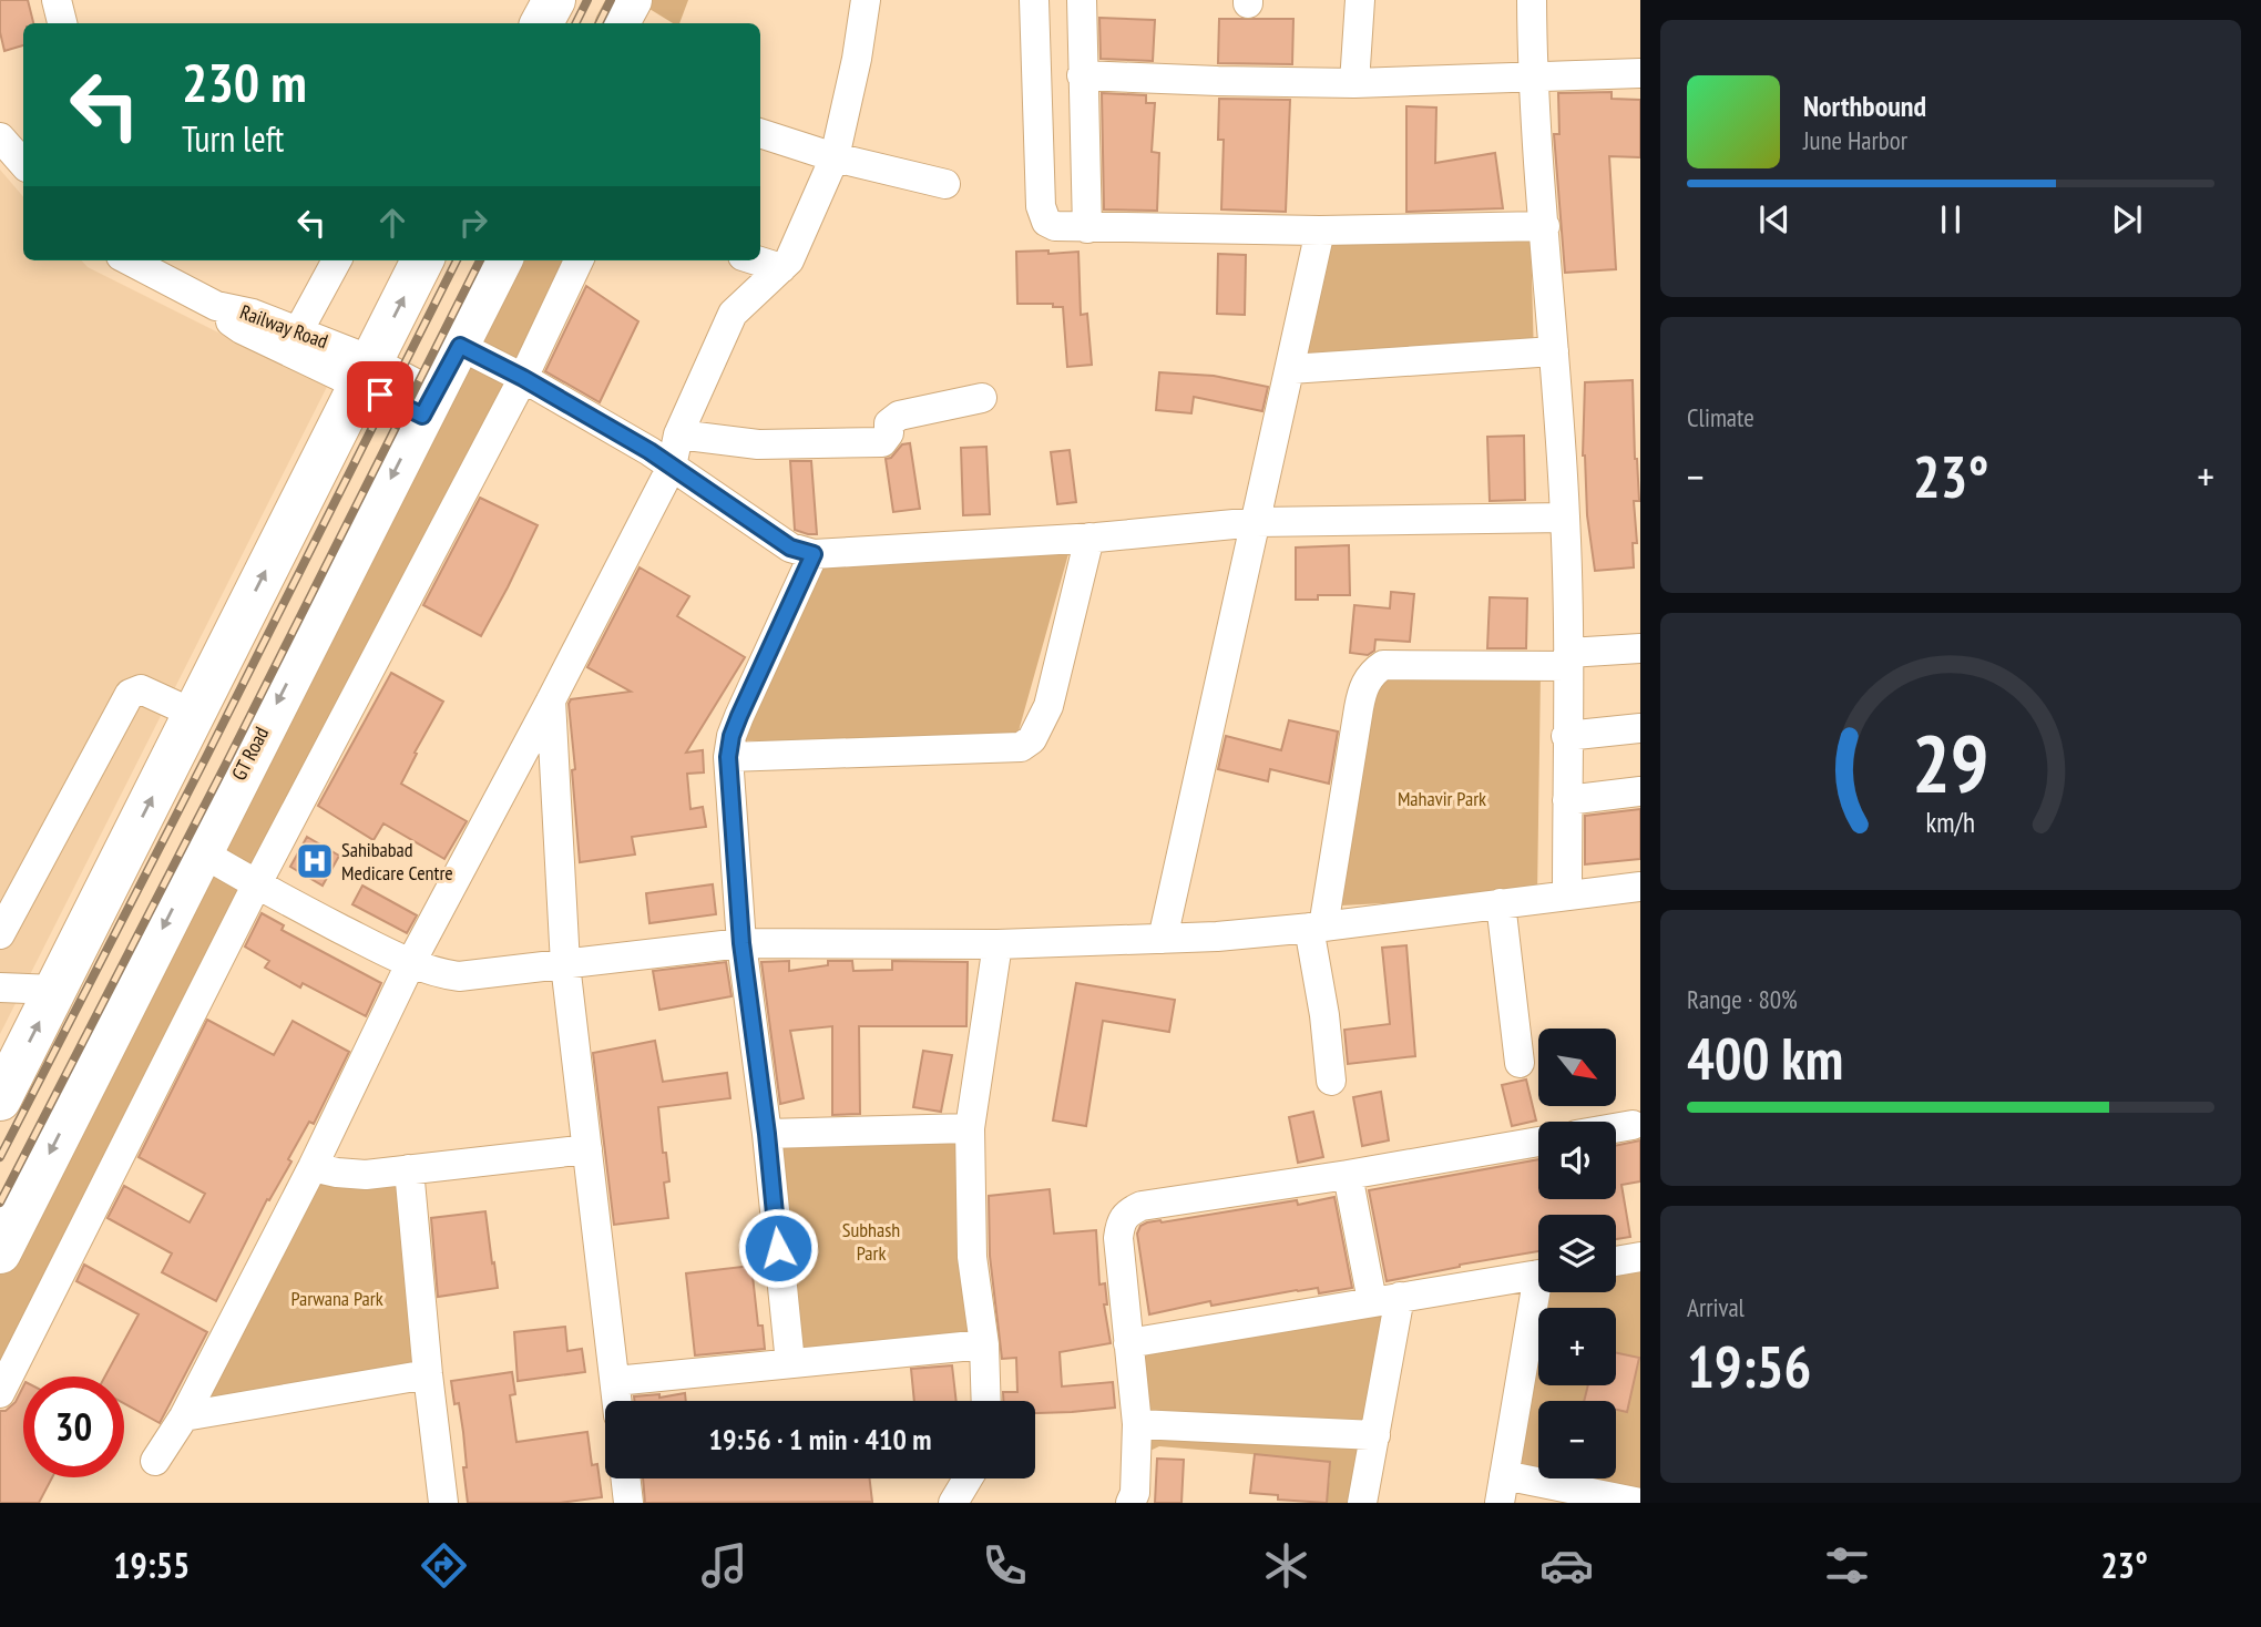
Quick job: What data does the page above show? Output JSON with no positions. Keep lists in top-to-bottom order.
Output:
{
  "streets": {
    "highway": ["GT Road"],
    "street": ["Railway Road"]
  },
  "crossings": [
    ["Railway Road", "GT Road"]
  ],
  "parks": ["Mahavir Park", "Subhash Park", "Parwana Park"],
  "places": {
    "hospital": ["Sahibabad Medicare Centre"]
  },
  "north": "bottom right",
  "page": {
    "turn": ["230 m", "Turn left"],
    "song": ["Northbound", "June Harbor"],
    "tile": [
      "Climate",
      ["Range · 80%", "400 km"],
      ["Arrival", "19:56"]
    ],
    "heat": ["−", "23°", "+"],
    "map_buttons": ["+", "−"],
    "limit": "30",
    "trip": "19:56 · 1 min · 410 m",
    "tabs": ["19:55", "23°"],
    "gauge": ["29", "km/h"]
  }
}
